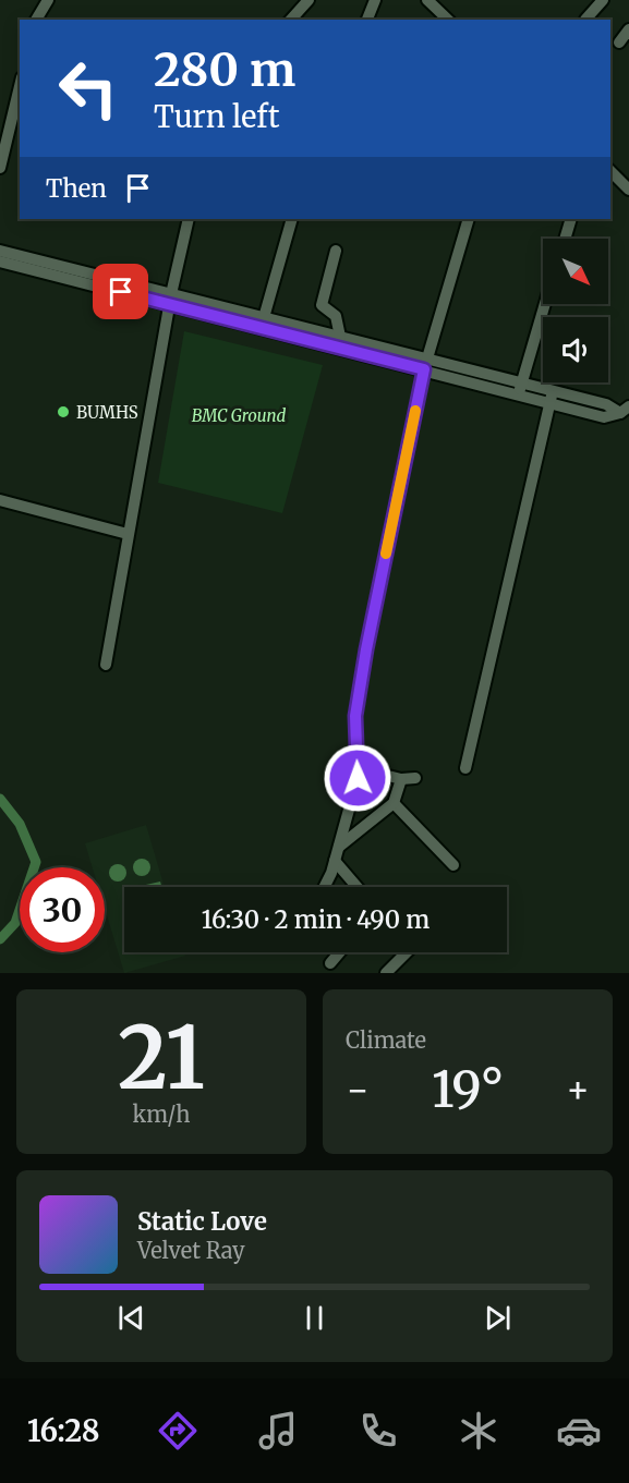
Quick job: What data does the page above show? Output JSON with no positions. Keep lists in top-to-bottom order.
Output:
{
  "parks": ["BMC Ground"],
  "places": ["BUMHS"],
  "north": "bottom right",
  "page": {
    "turn": ["280 m", "Turn left"],
    "then": "Then",
    "limit": "30",
    "trip": "16:30 · 2 min · 490 m",
    "tile": [
      ["21", "km/h"],
      "Climate"
    ],
    "heat": ["−", "19°", "+"],
    "song": ["Static Love", "Velvet Ray"],
    "tabs": "16:28"
  }
}
